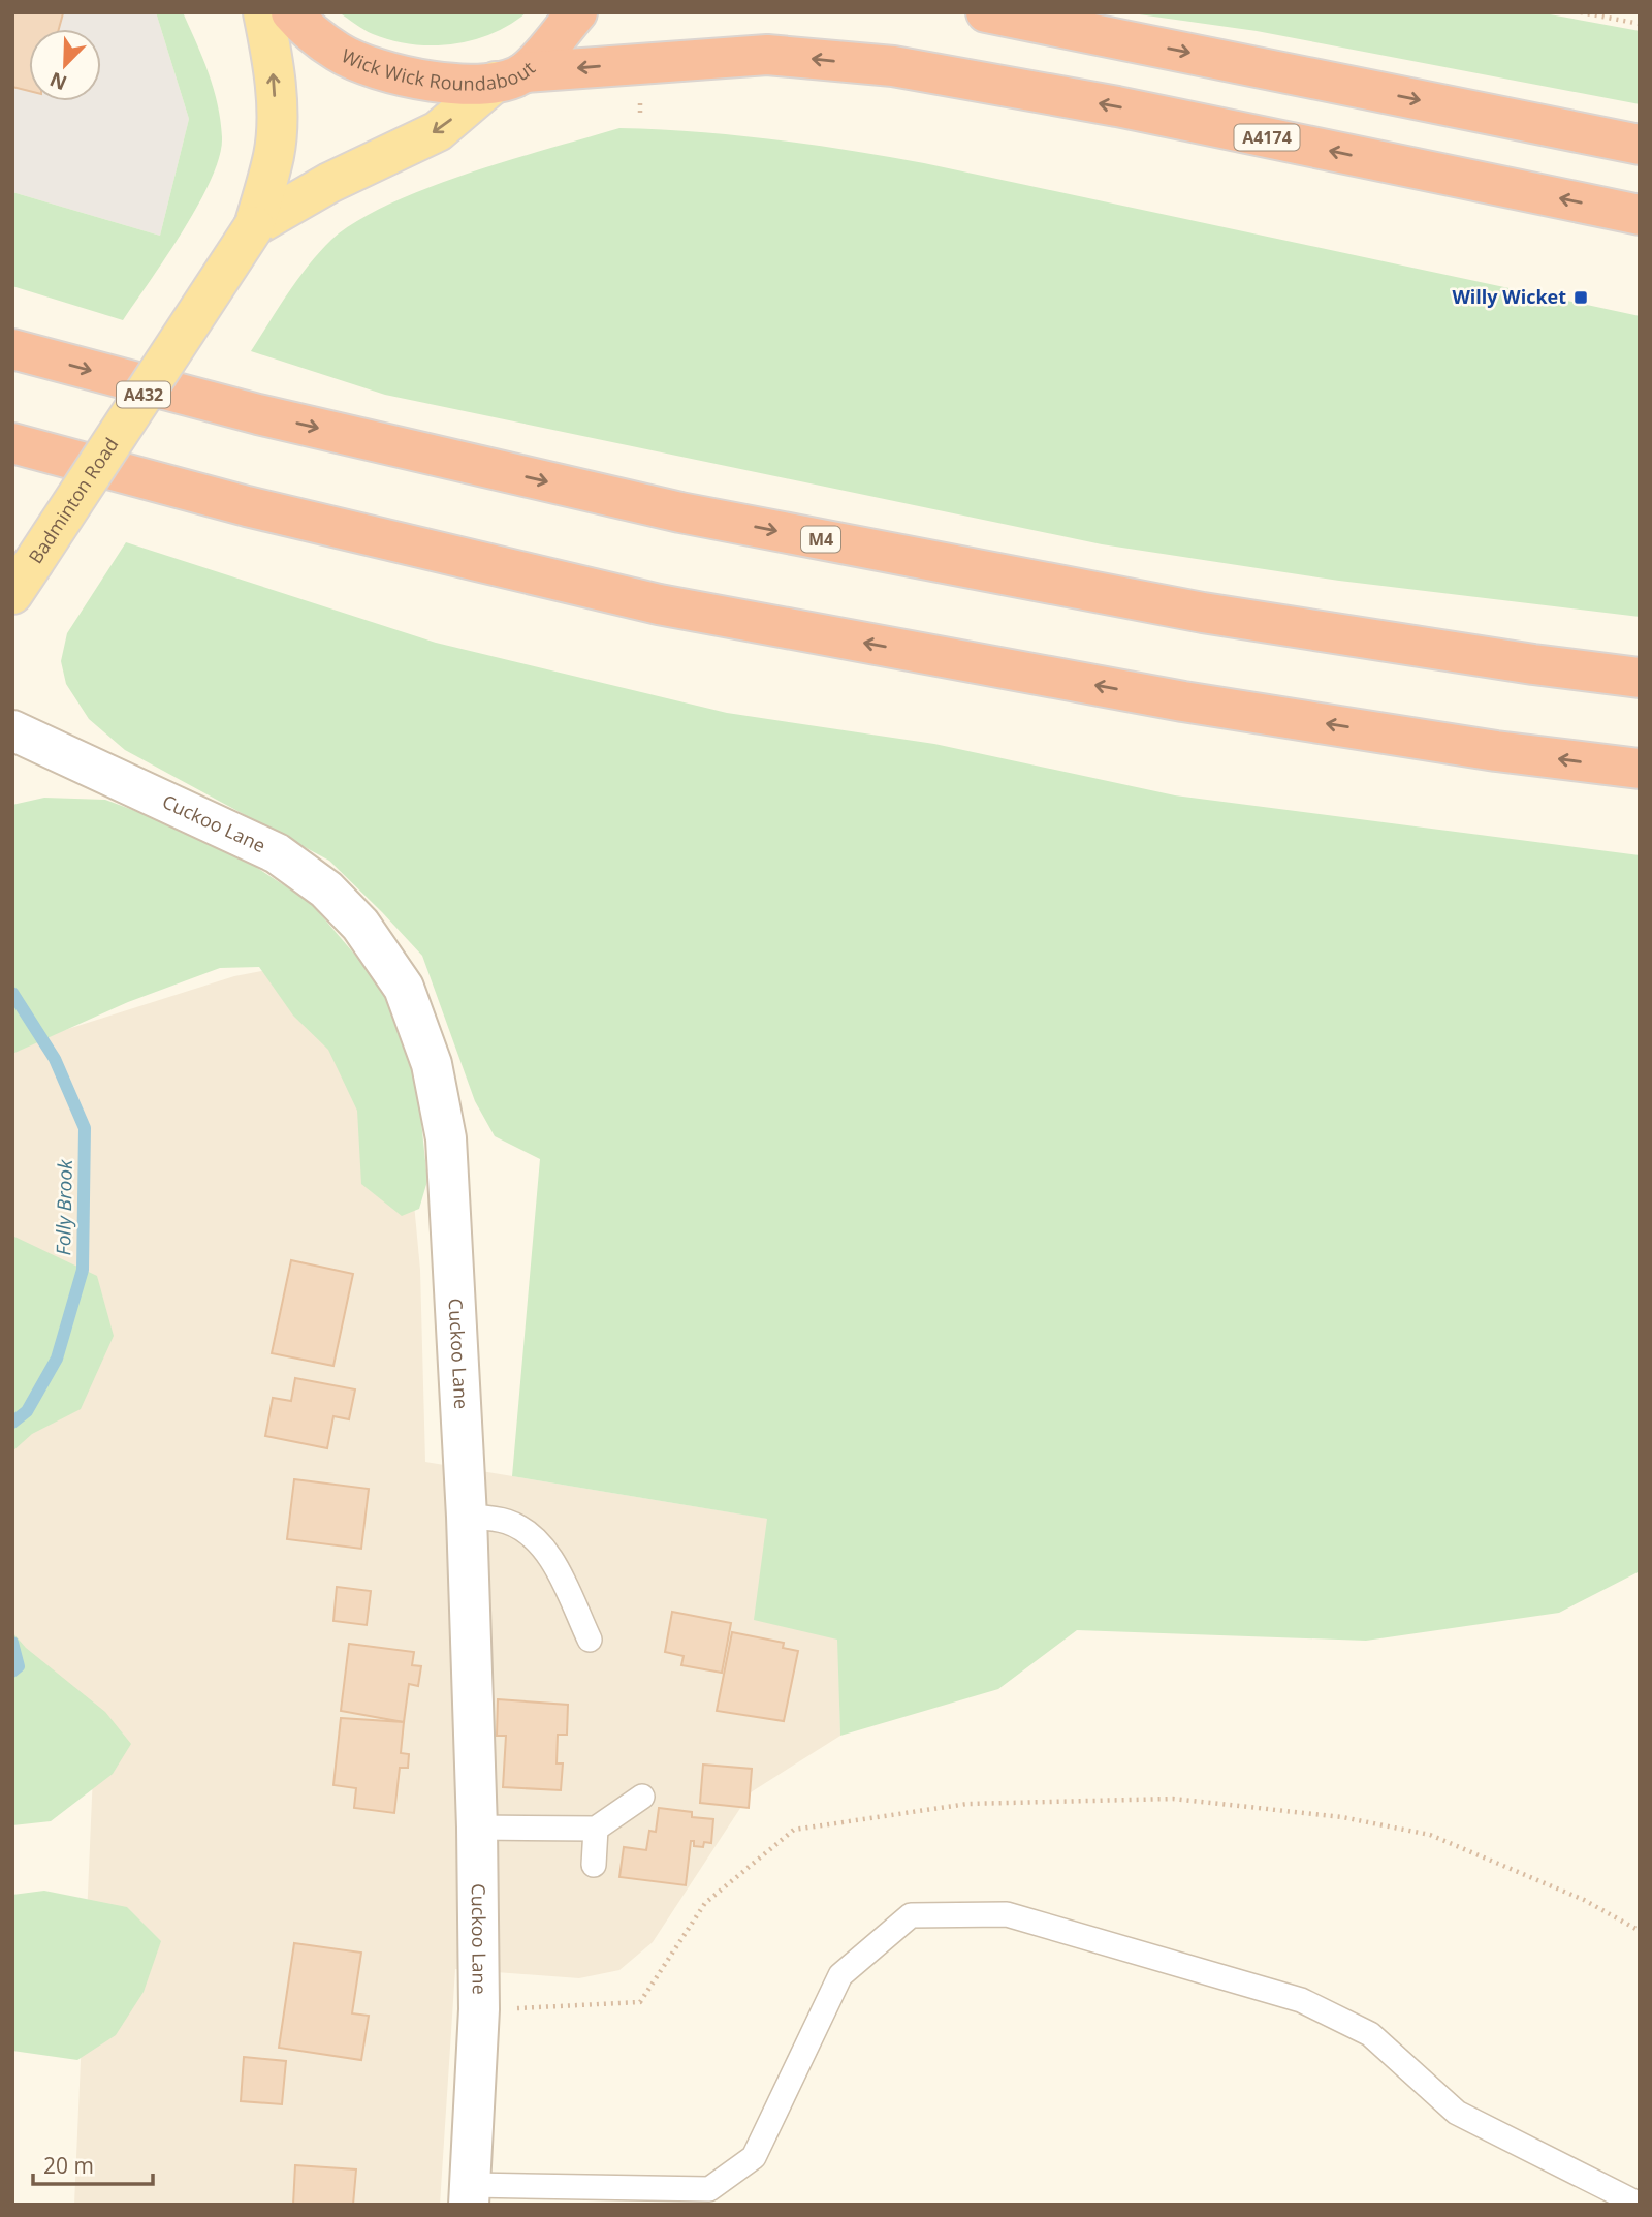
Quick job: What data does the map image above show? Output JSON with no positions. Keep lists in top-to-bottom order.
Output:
{
  "streets": {
    "highway": ["Wick Wick Roundabout", "A4174", "M4"],
    "main road": ["A432", "Badminton Road"],
    "street": ["Cuckoo Lane"]
  },
  "crossings": [
    ["Wick Wick Roundabout", "A4174"],
    ["Wick Wick Roundabout", "Badminton Road"],
    ["A4174", "Badminton Road"]
  ],
  "water": ["Folly Brook"],
  "places": {
    "transit": ["Willy Wicket"]
  },
  "scale_bar": "20 m",
  "north": "bottom left"
}
